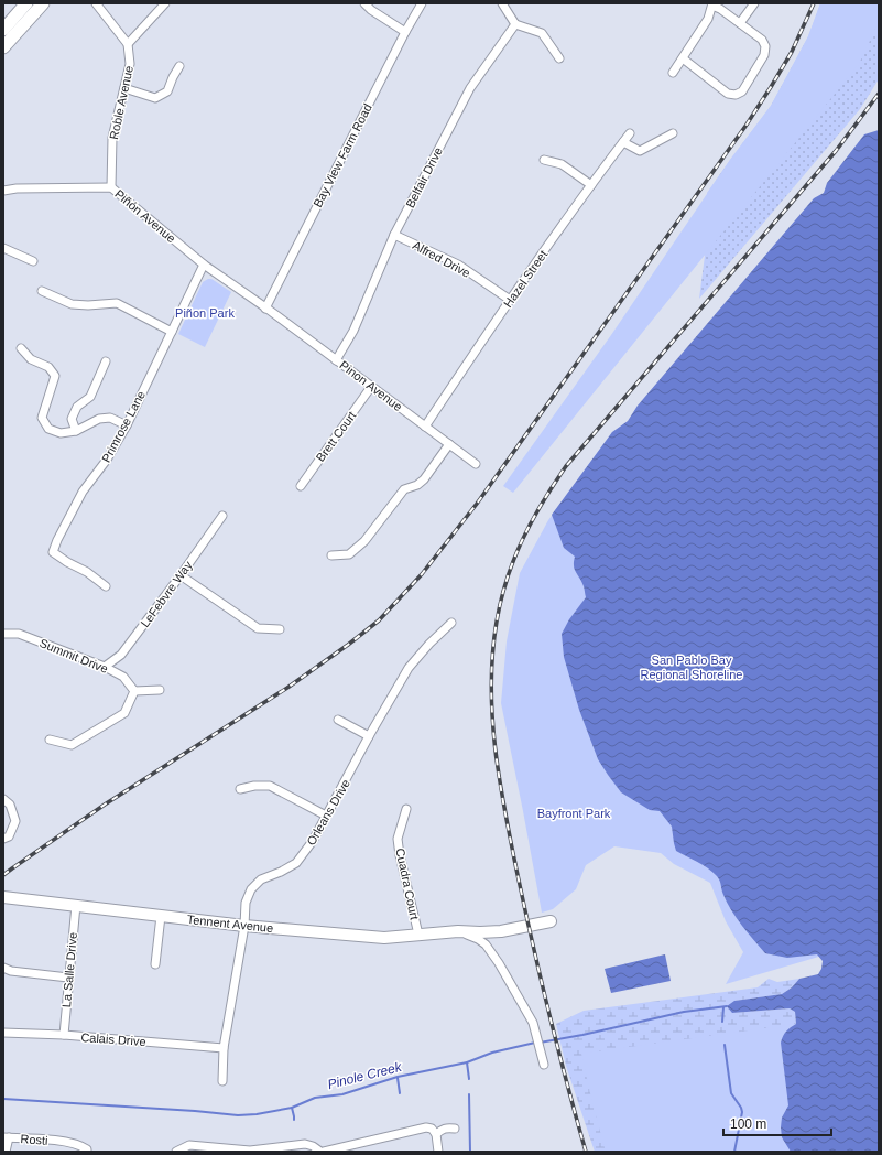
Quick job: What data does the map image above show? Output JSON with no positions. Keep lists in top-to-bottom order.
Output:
{
  "streets": {
    "street": [
      "Roble Avenue",
      "Bay View Farm Road",
      "Belfair Drive",
      "Piñón Avenue",
      "Alfred Drive",
      "Hazel Street",
      "Pinon Avenue",
      "Primrose Lane",
      "Brett Court",
      "LeFebvre Way",
      "Summit Drive",
      "Orleans Drive",
      "Cuadra Court",
      "Tennent Avenue",
      "La Salle Drive",
      "Calais Drive",
      "Rosti"
    ]
  },
  "crossings": [
    ["Roble Avenue", "Piñón Avenue"],
    ["Bay View Farm Road", "Piñón Avenue"],
    ["Bay View Farm Road", "Pinon Avenue"],
    ["Belfair Drive", "Alfred Drive"],
    ["Belfair Drive", "Pinon Avenue"],
    ["Piñón Avenue", "Pinon Avenue"],
    ["Piñón Avenue", "Primrose Lane"],
    ["Alfred Drive", "Hazel Street"],
    ["Hazel Street", "Pinon Avenue"],
    ["Pinon Avenue", "Brett Court"],
    ["LeFebvre Way", "Summit Drive"],
    ["Orleans Drive", "Tennent Avenue"],
    ["Orleans Drive", "Calais Drive"],
    ["Cuadra Court", "Tennent Avenue"],
    ["Tennent Avenue", "La Salle Drive"],
    ["La Salle Drive", "Calais Drive"]
  ],
  "water": ["Pinole Creek"],
  "parks": ["Piñon Park", "San Pablo Bay Regional Shoreline", "Bayfront Park"],
  "scale_bar": "100 m"
}
